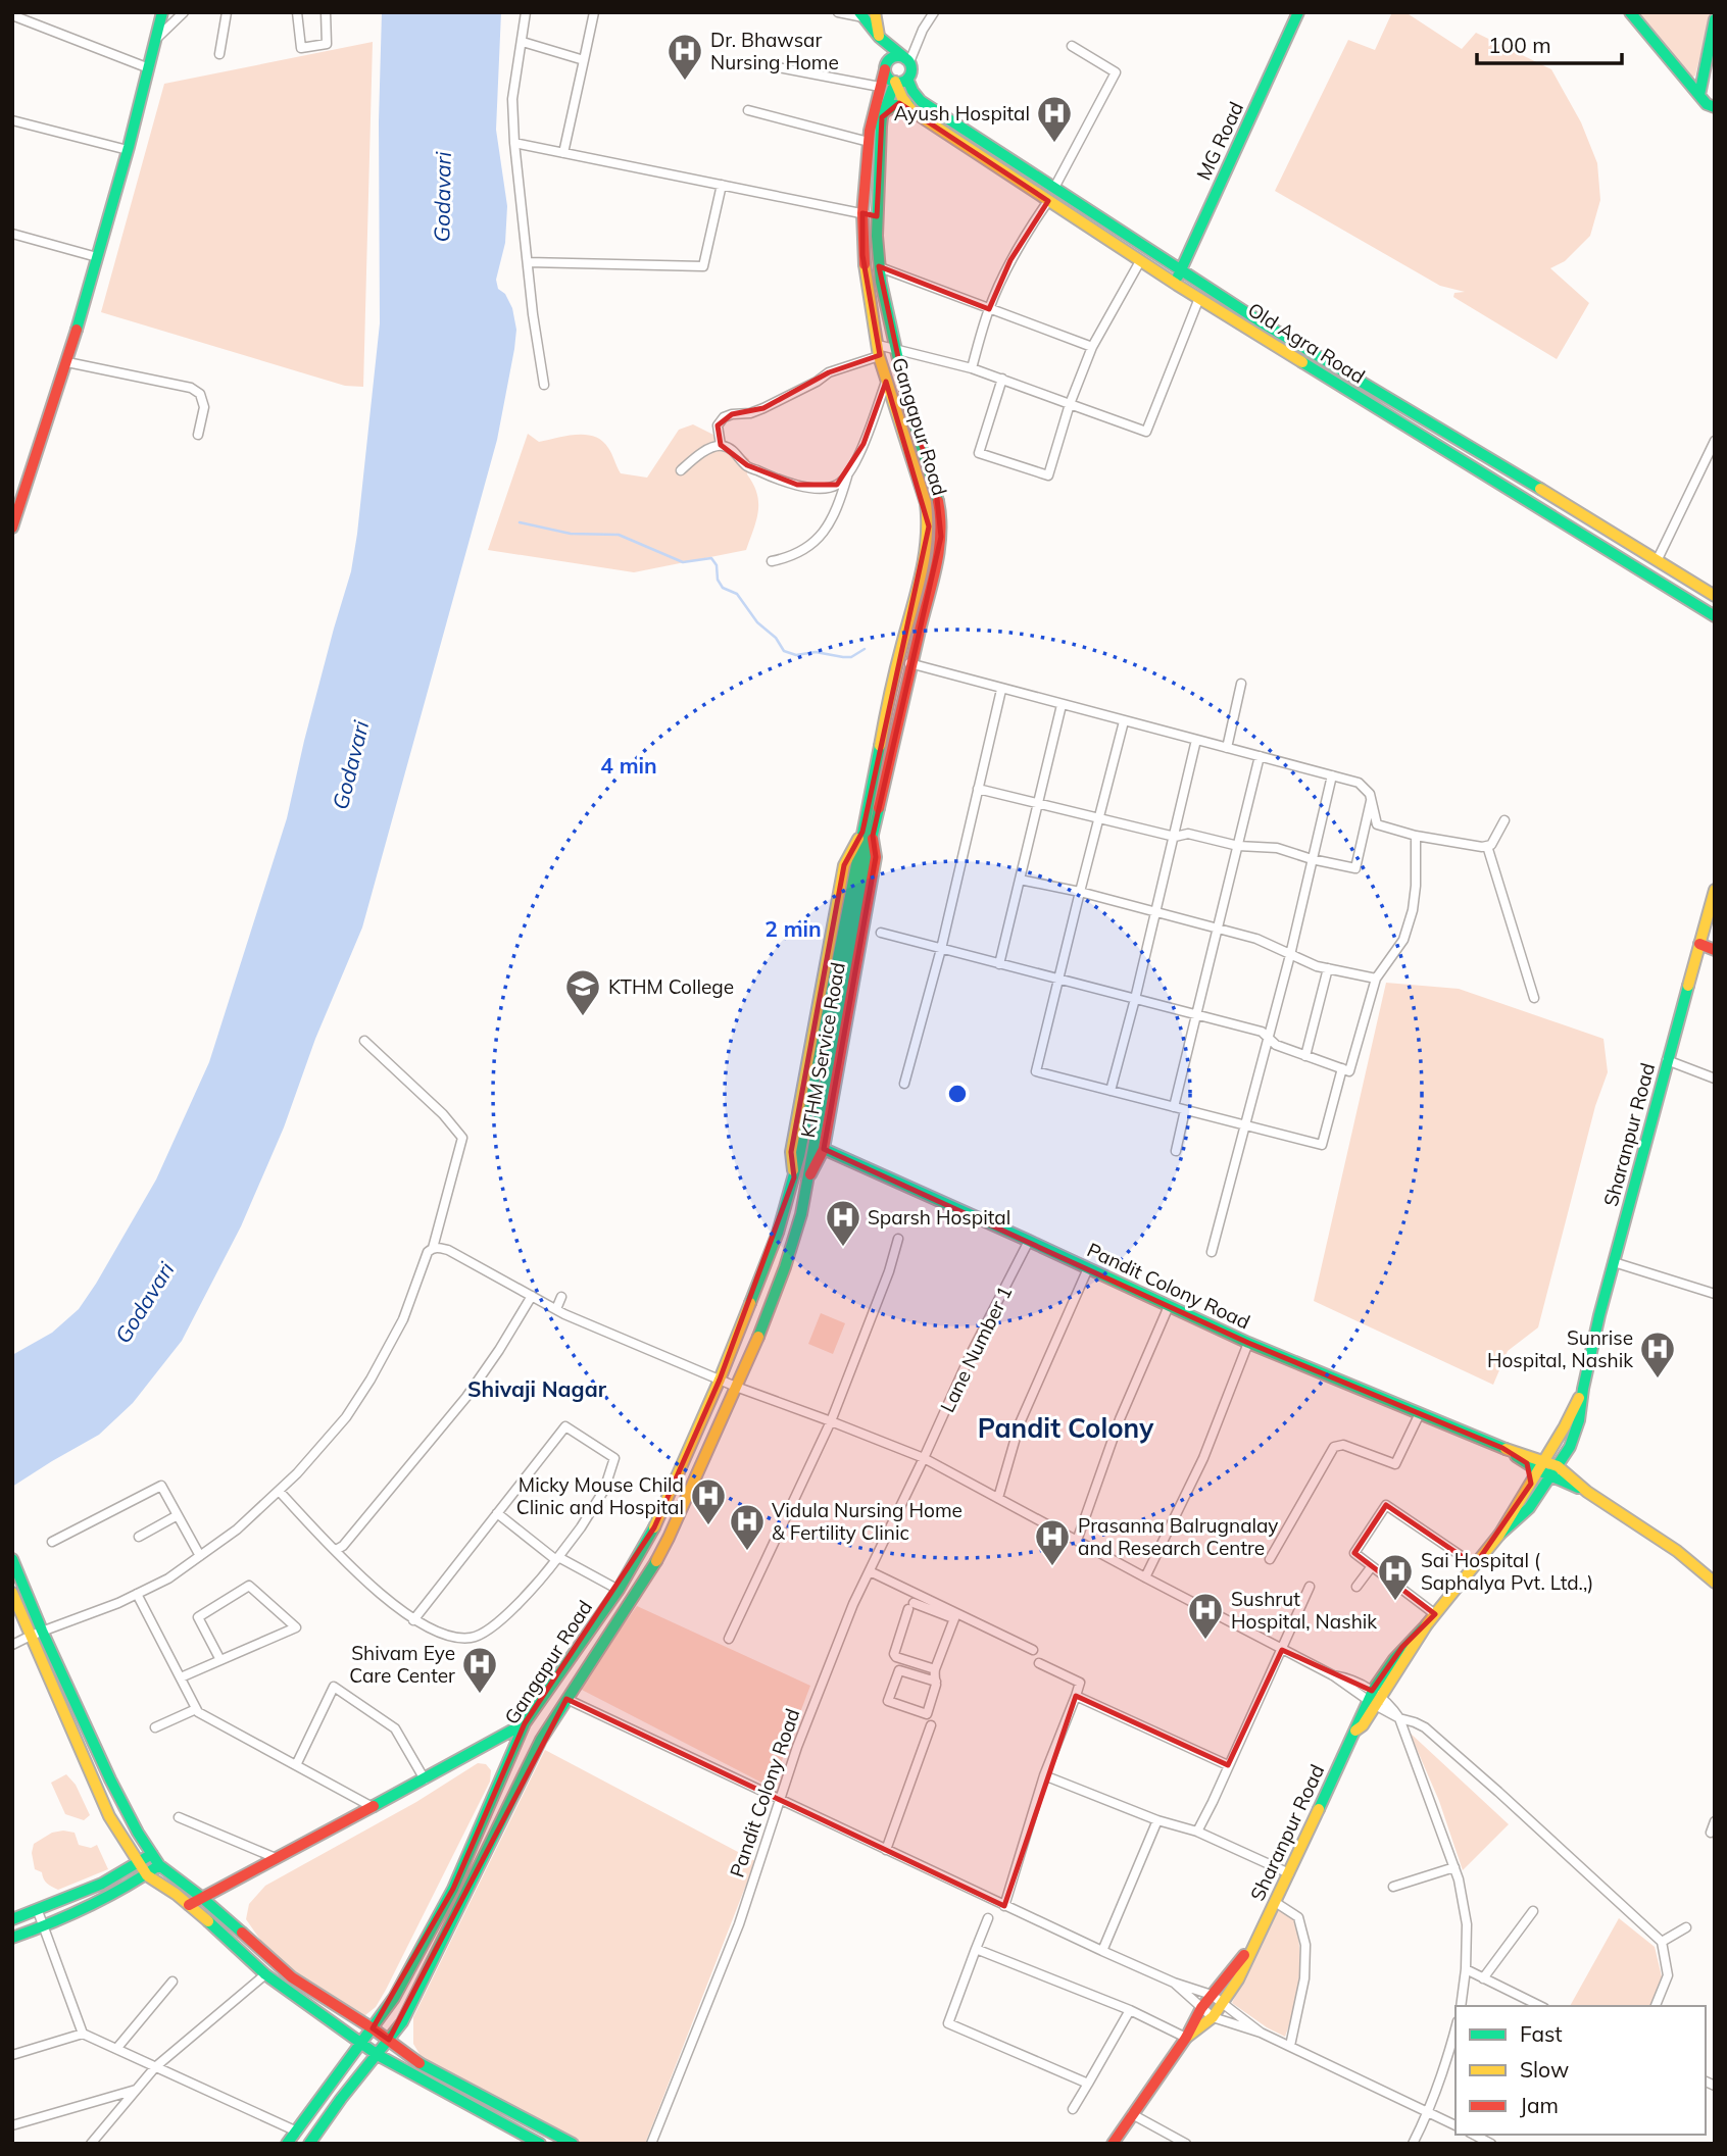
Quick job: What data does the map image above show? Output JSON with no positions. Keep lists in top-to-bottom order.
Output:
{
  "streets": {
    "main road": [
      "MG Road",
      "Old Agra Road",
      "Gangapur Road",
      "KTHM Service Road",
      "Sharanpur Road",
      "Pandit Colony Road"
    ],
    "street": ["Lane Number 1"]
  },
  "crossings": [
    ["MG Road", "Old Agra Road"],
    ["Old Agra Road", "Gangapur Road"],
    ["Gangapur Road", "KTHM Service Road"],
    ["KTHM Service Road", "Pandit Colony Road"],
    ["Sharanpur Road", "Pandit Colony Road"],
    ["Pandit Colony Road", "Lane Number 1"]
  ],
  "districts": ["Shivaji Nagar", "Pandit Colony"],
  "water": ["Godavari"],
  "places": {
    "hospital": [
      "Dr. Bhawsar Nursing Home",
      "Ayush Hospital",
      "Sparsh Hospital",
      "Sunrise Hospital, Nashik",
      "Micky Mouse Child Clinic and Hospital",
      "Vidula Nursing Home & Fertility Clinic",
      "Prasanna Balrugnalay and Research Centre",
      "Sai Hospital ( Saphalya Pvt. Ltd.,)",
      "Sushrut Hospital, Nashik",
      "Shivam Eye Care Center"
    ],
    "school or university": ["KTHM College"]
  },
  "legend": ["Fast", "Slow", "Jam"],
  "scale_bar": "100 m",
  "rings": ["4 min", "2 min"]
}
